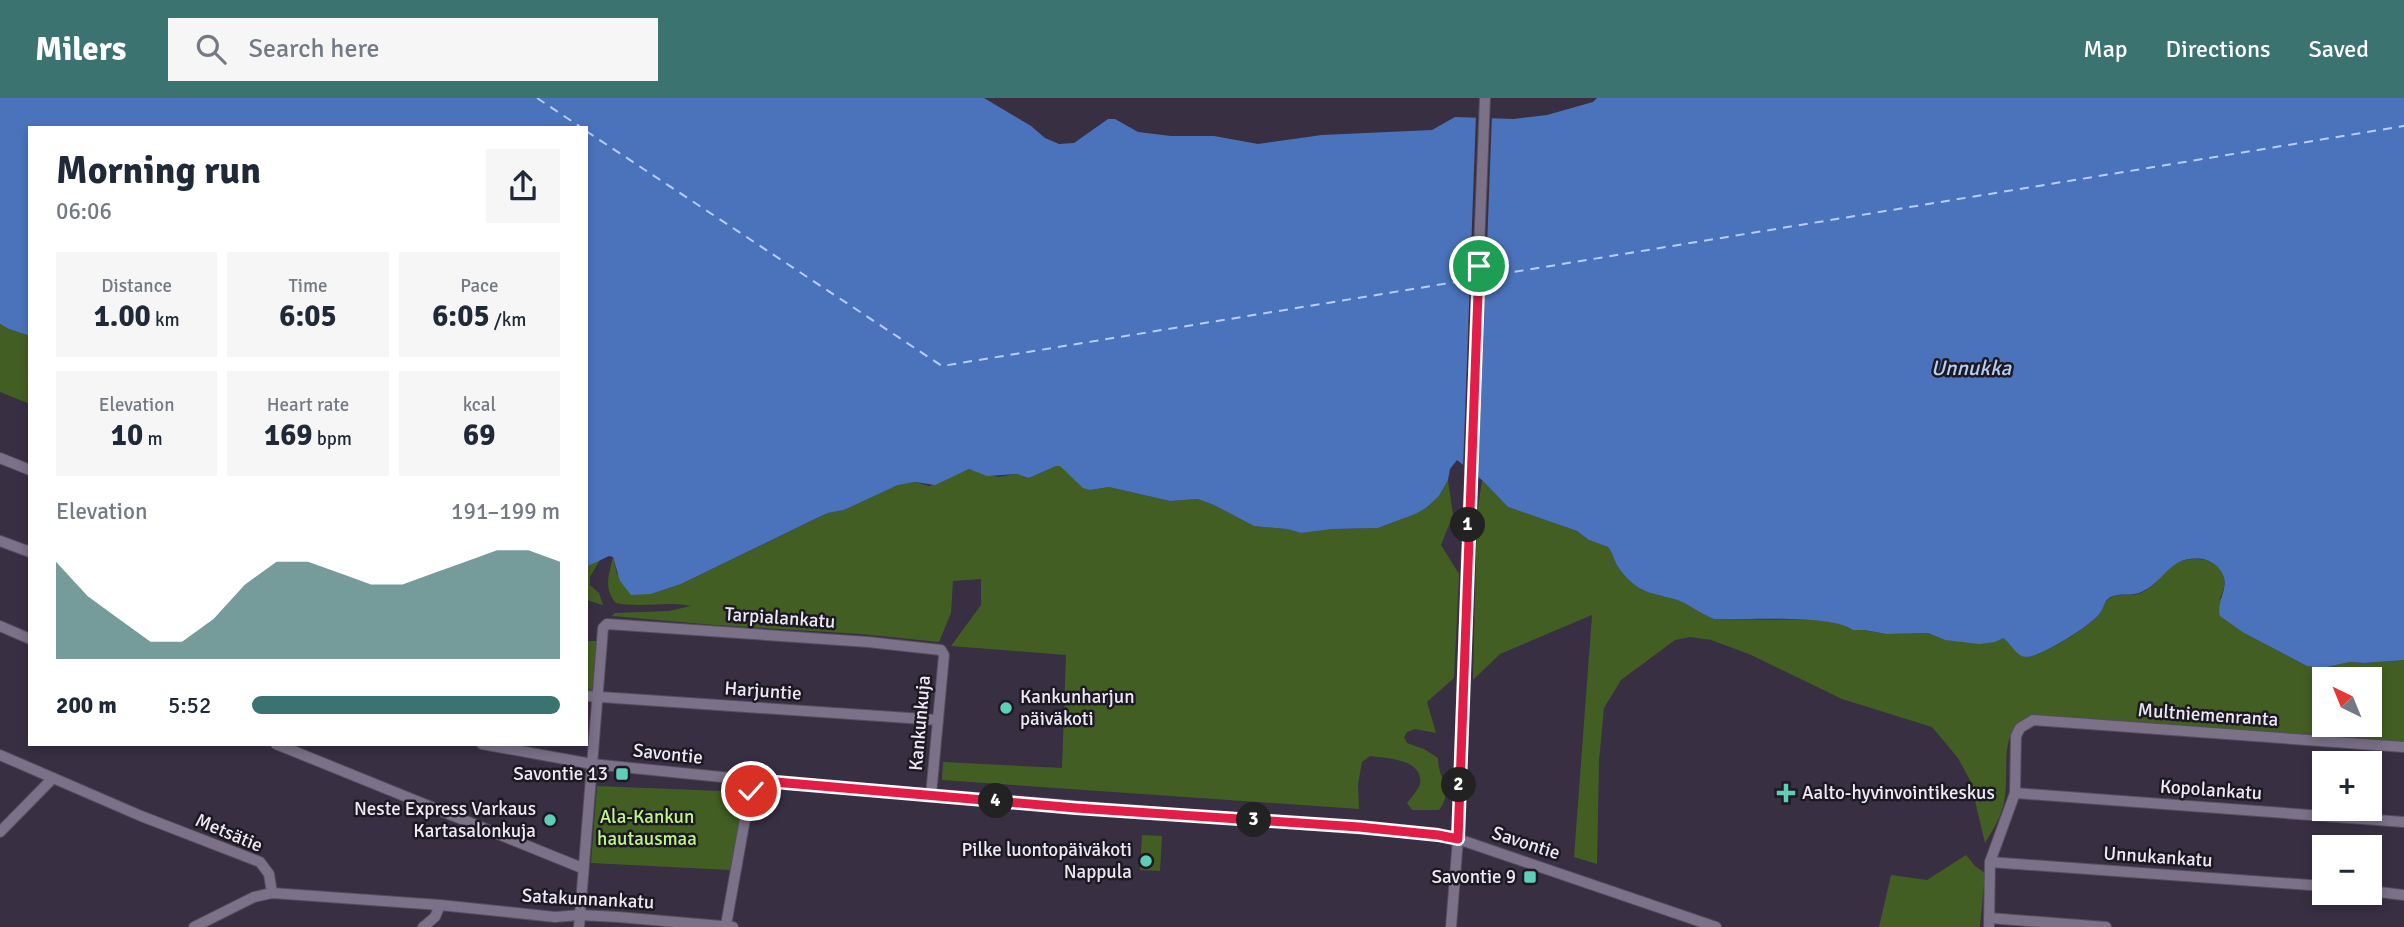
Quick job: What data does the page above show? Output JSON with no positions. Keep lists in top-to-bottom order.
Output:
{
  "streets": {
    "street": [
      "Tarpialankatu",
      "Harjuntie",
      "Multniemenranta",
      "Kankunkuja",
      "Savontie",
      "Kopolankatu",
      "Metsätie",
      "Unnukankatu",
      "Satakunnankatu"
    ]
  },
  "crossings": [
    ["Tarpialankatu", "Harjuntie"],
    ["Tarpialankatu", "Kankunkuja"],
    ["Harjuntie", "Kankunkuja"],
    ["Multniemenranta", "Kopolankatu"],
    ["Kankunkuja", "Savontie"]
  ],
  "water": ["Unnukka"],
  "parks": ["Ala-Kankun hautausmaa"],
  "places": {
    "other": ["Kankunharjun päiväkoti", "Neste Express Varkaus Kartasalonkuja", "Pilke luontopäiväkoti Nappula"],
    "transit": ["Savontie 13", "Savontie 9"],
    "health": ["Aalto-hyvinvointikeskus"]
  },
  "north": "top left",
  "page": {
    "header": "Milers",
    "search": "Search here",
    "nav": ["Map", "Directions", "Saved"],
    "heading": ["Morning run", "06:06"],
    "stats": [
      ["Distance", "1.00 km"],
      ["Time", "6:05"],
      ["Pace", "6:05 /km"],
      ["Elevation", "10 m"],
      ["Heart rate", "169 bpm"],
      ["kcal", "69"]
    ],
    "chart": ["Elevation", "191–199 m"],
    "pins": [
      "1",
      "2",
      "4",
      "3"
    ],
    "map_buttons": ["+", "−"],
    "list": [
      {
        "name": "200 m",
        "note": "5:52"
      }
    ]
  }
}
